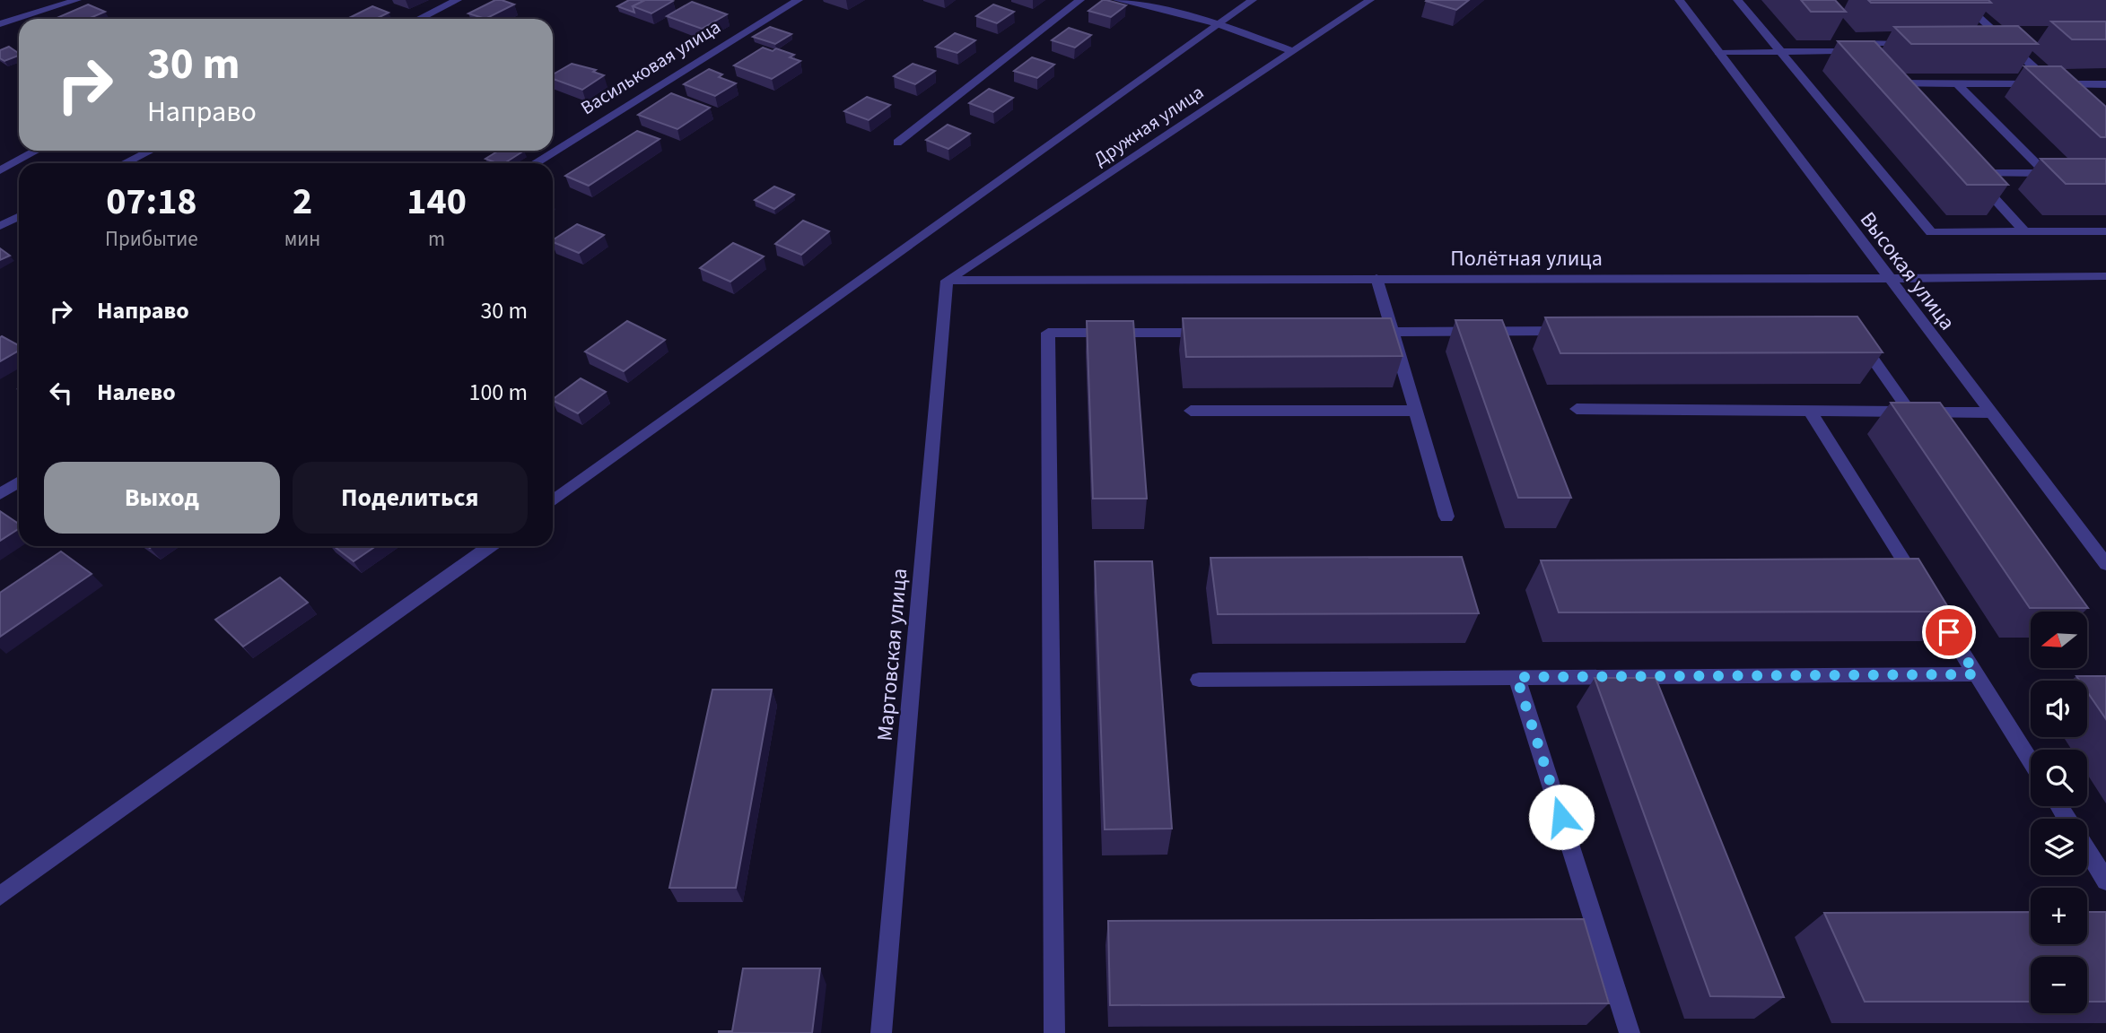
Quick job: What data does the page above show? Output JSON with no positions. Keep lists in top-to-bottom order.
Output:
{
  "streets": {
    "street": [
      "Васильковая улица",
      "Дружная улица",
      "Полётная улица",
      "Высокая улица",
      "Мартовская улица"
    ]
  },
  "crossings": [
    ["Дружная улица", "Полётная улица"],
    ["Дружная улица", "Мартовская улица"],
    ["Полётная улица", "Высокая улица"],
    ["Полётная улица", "Мартовская улица"]
  ],
  "north": "left",
  "page": {
    "turn": ["30 m", "Направо"],
    "eta": [
      "07:18",
      "Прибытие",
      "2",
      "мин",
      "140",
      "m"
    ],
    "list": [
      {
        "name": "Направо",
        "value": "30 m"
      },
      {
        "name": "Налево",
        "value": "100 m"
      }
    ],
    "buttons": ["Выход", "Поделиться"],
    "map_buttons": ["+", "−"]
  }
}
